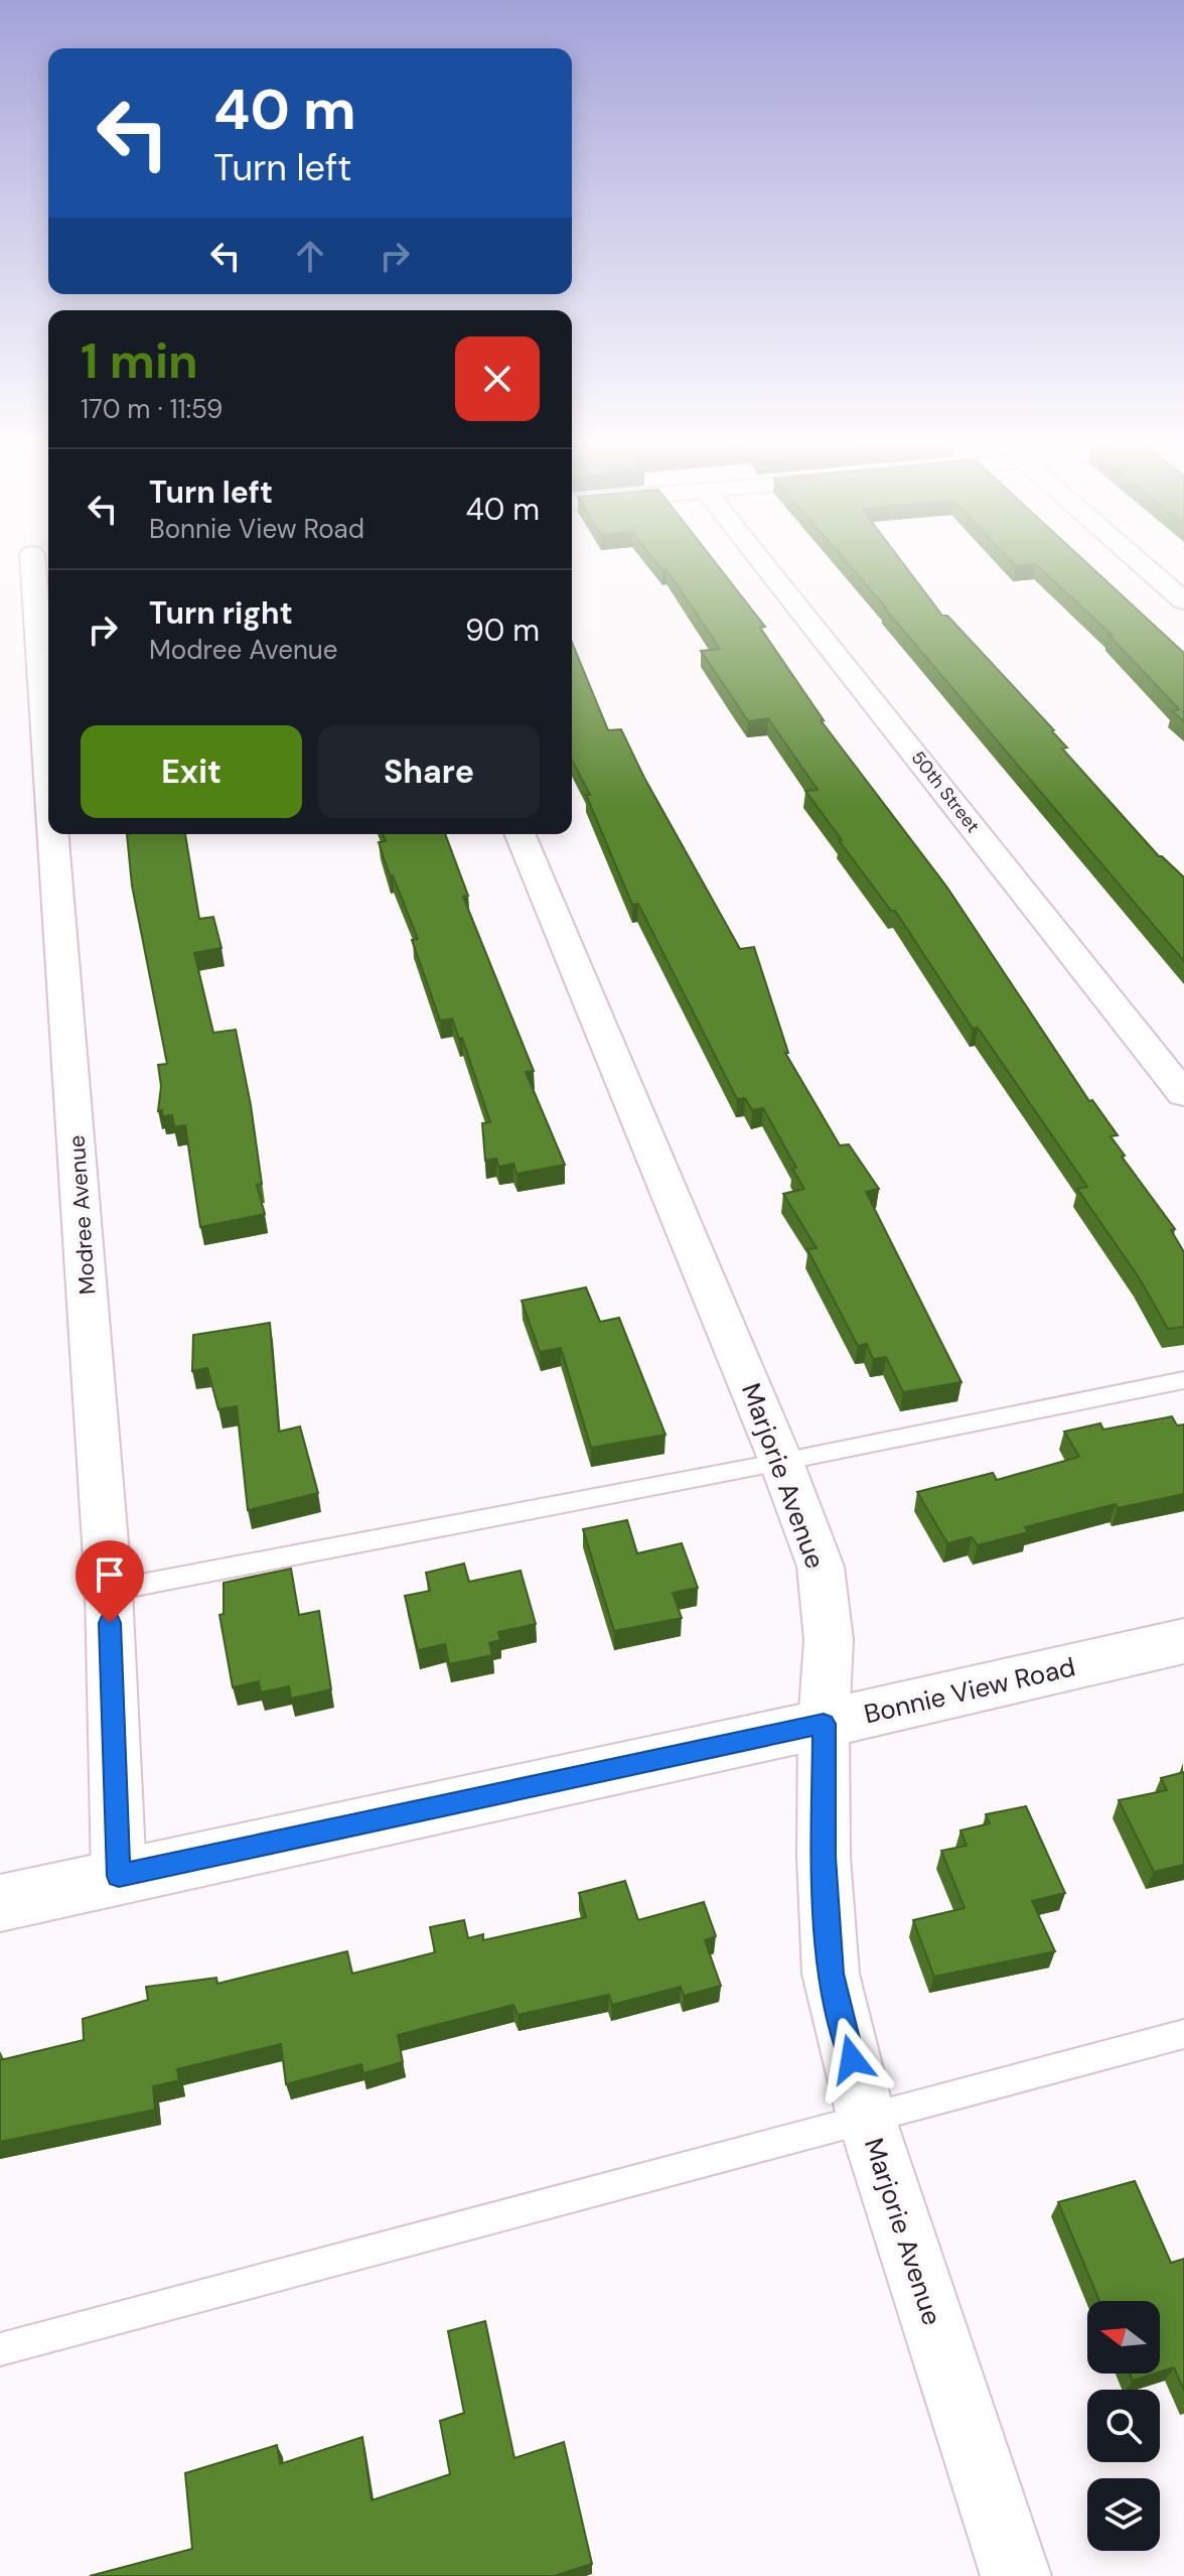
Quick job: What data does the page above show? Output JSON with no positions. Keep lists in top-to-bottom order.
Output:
{
  "streets": {
    "street": [
      "50th Street",
      "Modree Avenue",
      "Marjorie Avenue",
      "Bonnie View Road"
    ]
  },
  "crossings": [
    ["Modree Avenue", "Bonnie View Road"],
    ["Marjorie Avenue", "Bonnie View Road"]
  ],
  "north": "left",
  "page": {
    "turn": ["40 m", "Turn left"],
    "heading": ["1 min", "170 m · 11:59"],
    "list": [
      {
        "name": "Turn left",
        "note": "Bonnie View Road",
        "value": "40 m"
      },
      {
        "name": "Turn right",
        "note": "Modree Avenue",
        "value": "90 m"
      }
    ],
    "buttons": ["Exit", "Share"]
  }
}
